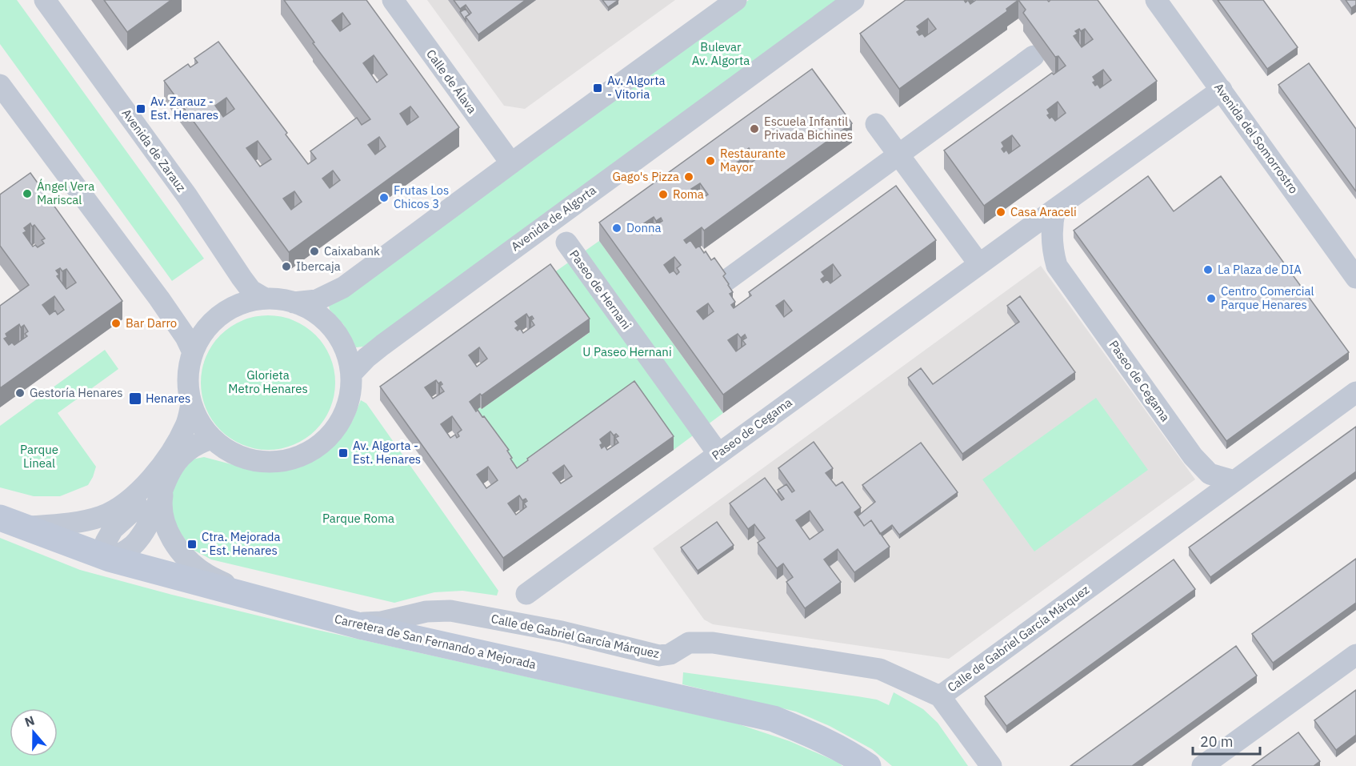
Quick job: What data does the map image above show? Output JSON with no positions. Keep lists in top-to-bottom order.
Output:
{
  "streets": {
    "street": [
      "Calle de Álava",
      "Avenida del Somorrostro",
      "Avenida de Zarauz",
      "Avenida de Algorta",
      "Paseo de Hernani",
      "Paseo de Cegama",
      "Calle de Gabriel García Márquez",
      "Carretera de San Fernando a Mejorada"
    ]
  },
  "crossings": [
    ["Avenida del Somorrostro", "Paseo de Cegama"],
    ["Avenida de Zarauz", "Avenida de Algorta"],
    ["Paseo de Hernani", "Paseo de Cegama"],
    ["Paseo de Cegama", "Calle de Gabriel García Márquez"],
    ["Calle de Gabriel García Márquez", "Carretera de San Fernando a Mejorada"]
  ],
  "parks": [
    "Bulevar Av. Algorta",
    "U Paseo Hernani",
    "Glorieta Metro Henares",
    "Parque Lineal",
    "Parque Roma"
  ],
  "places": {
    "transit": [
      "Av. Algorta - Vitoria",
      "Av. Zarauz - Est. Henares",
      "Henares",
      "Av. Algorta - Est. Henares",
      "Ctra. Mejorada - Est. Henares"
    ],
    "other": [
      "Escuela Infantil Privada Bichines",
      "Restaurante Mayor",
      "Gago's Pizza",
      "Ángel Vera Mariscal",
      "Roma",
      "Frutas Los Chicos 3",
      "Casa Araceli",
      "Donna",
      "Caixabank",
      "Ibercaja",
      "La Plaza de DIA",
      "Centro Comercial Parque Henares",
      "Bar Darro",
      "Gestoría Henares"
    ]
  },
  "scale_bar": "20 m",
  "north": "top"
}
